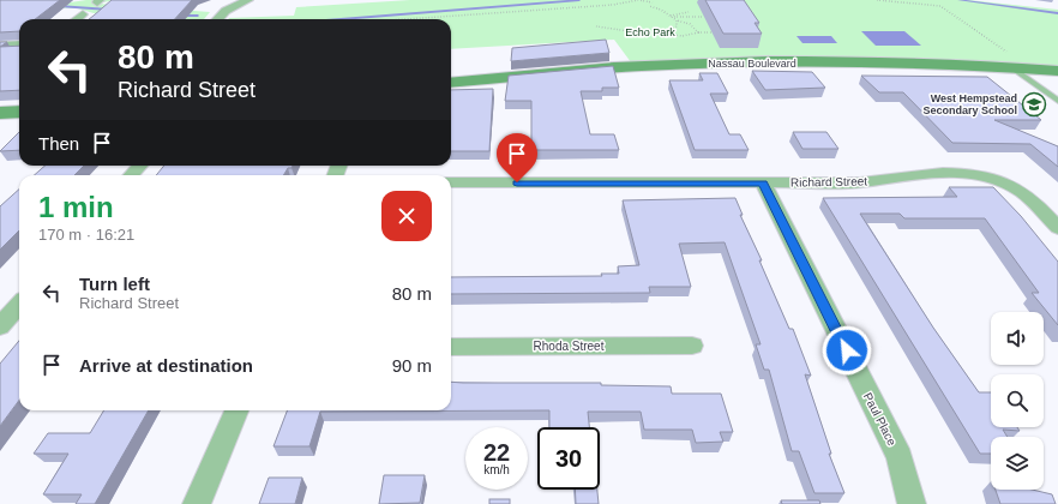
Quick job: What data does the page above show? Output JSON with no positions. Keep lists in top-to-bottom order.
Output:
{
  "streets": {
    "main road": ["Nassau Boulevard"],
    "street": ["Richard Street", "Rhoda Street", "Paul Place"]
  },
  "crossings": [
    ["Richard Street", "Paul Place"]
  ],
  "parks": ["Echo Park"],
  "places": {
    "school or university": ["West Hempstead Secondary School"]
  },
  "page": {
    "turn": ["80 m", "Richard Street"],
    "then": "Then",
    "heading": ["1 min", "170 m · 16:21"],
    "list": [
      {
        "name": "Turn left",
        "note": "Richard Street",
        "value": "80 m"
      },
      {
        "name": "Arrive at destination",
        "value": "90 m"
      }
    ],
    "speed": "22 km/h",
    "limit": "30"
  }
}
